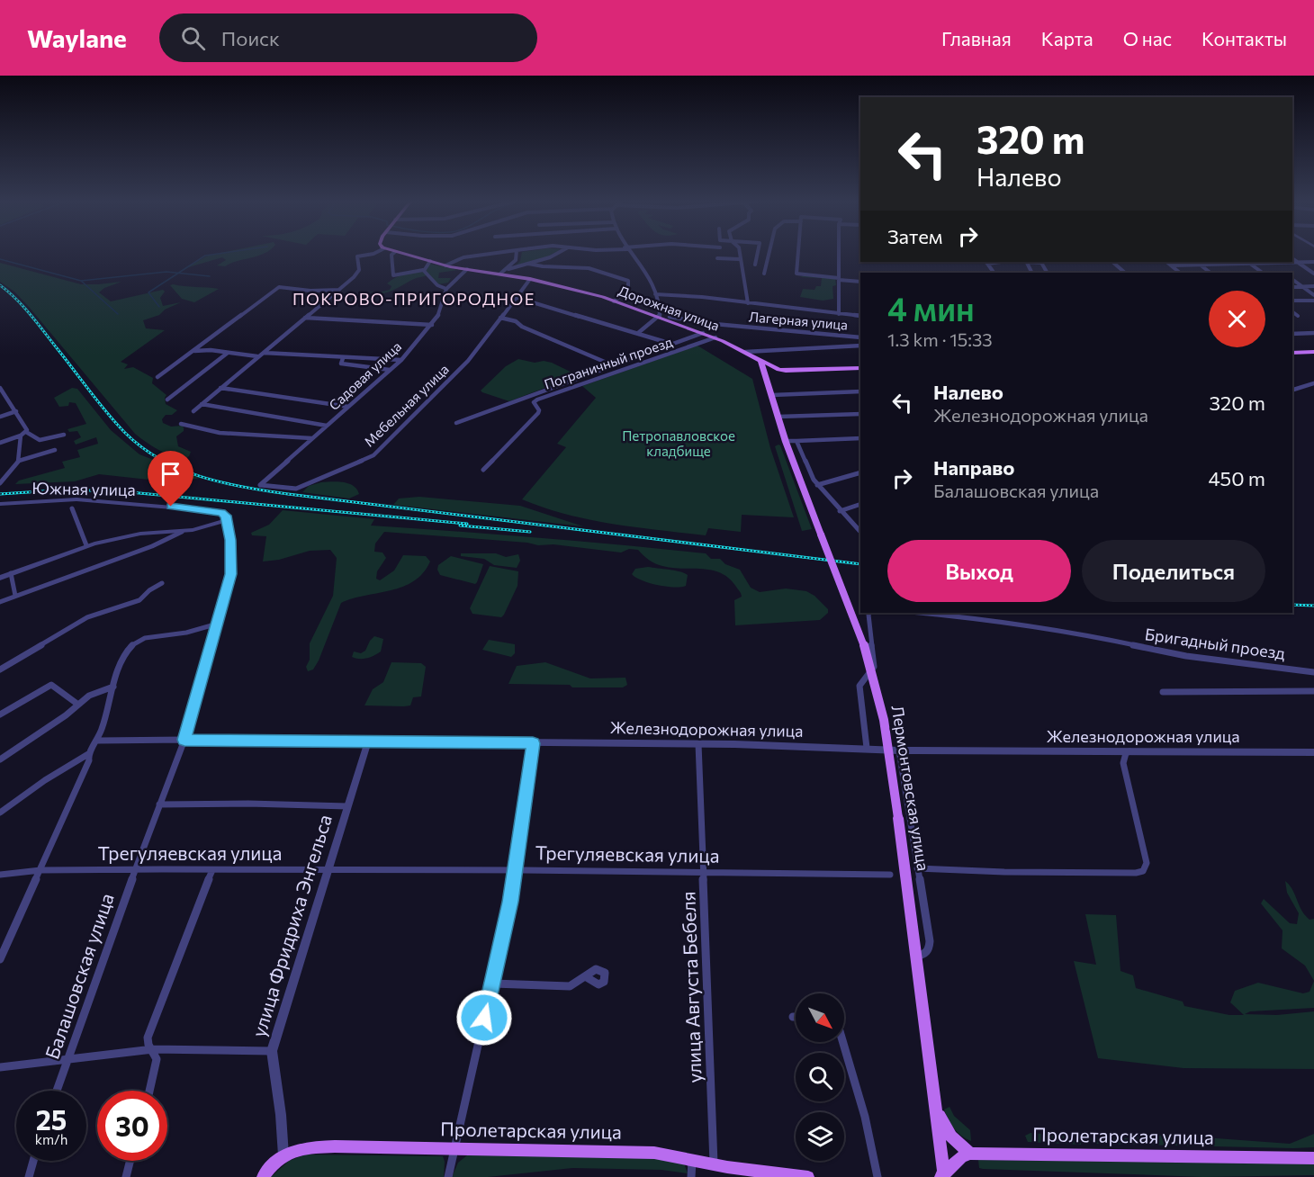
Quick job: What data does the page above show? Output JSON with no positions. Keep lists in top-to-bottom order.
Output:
{
  "streets": {
    "main road": ["Дорожная улица", "Лермонтовская улица", "Пролетарская улица"],
    "street": [
      "Лагерная улица",
      "Пограничный проезд",
      "Садовая улица",
      "Мебельная улица",
      "Южная улица",
      "Бригадный проезд",
      "Железнодорожная улица",
      "Трегуляевская улица",
      "улица Фридриха Энгельса",
      "Балашовская улица",
      "улица Августа Бебеля"
    ]
  },
  "crossings": [
    ["Дорожная улица", "Пограничный проезд"],
    ["Дорожная улица", "Мебельная улица"],
    ["Дорожная улица", "Лермонтовская улица"],
    ["Садовая улица", "Мебельная улица"],
    ["Южная улица", "Балашовская улица"],
    ["Железнодорожная улица", "улица Фридриха Энгельса"],
    ["Железнодорожная улица", "Балашовская улица"],
    ["Железнодорожная улица", "улица Августа Бебеля"],
    ["Трегуляевская улица", "улица Фридриха Энгельса"],
    ["Трегуляевская улица", "Балашовская улица"],
    ["Трегуляевская улица", "улица Августа Бебеля"],
    ["улица Фридриха Энгельса", "Пролетарская улица"],
    ["улица Августа Бебеля", "Пролетарская улица"]
  ],
  "districts": ["ПОКРОВО-ПРИГОРОДНОЕ"],
  "parks": ["Петропавловское кладбище"],
  "north": "bottom right",
  "page": {
    "header": "Waylane",
    "search": "Поиск",
    "nav": [
      "Главная",
      "Карта",
      "О нас",
      "Контакты"
    ],
    "turn": ["320 m", "Налево"],
    "then": "Затем",
    "heading": ["4 мин", "1.3 km · 15:33"],
    "list": [
      {
        "name": "Налево",
        "note": "Железнодорожная улица",
        "value": "320 m"
      },
      {
        "name": "Направо",
        "note": "Балашовская улица",
        "value": "450 m"
      }
    ],
    "buttons": ["Выход", "Поделиться"],
    "speed": "25 km/h",
    "limit": "30"
  }
}
